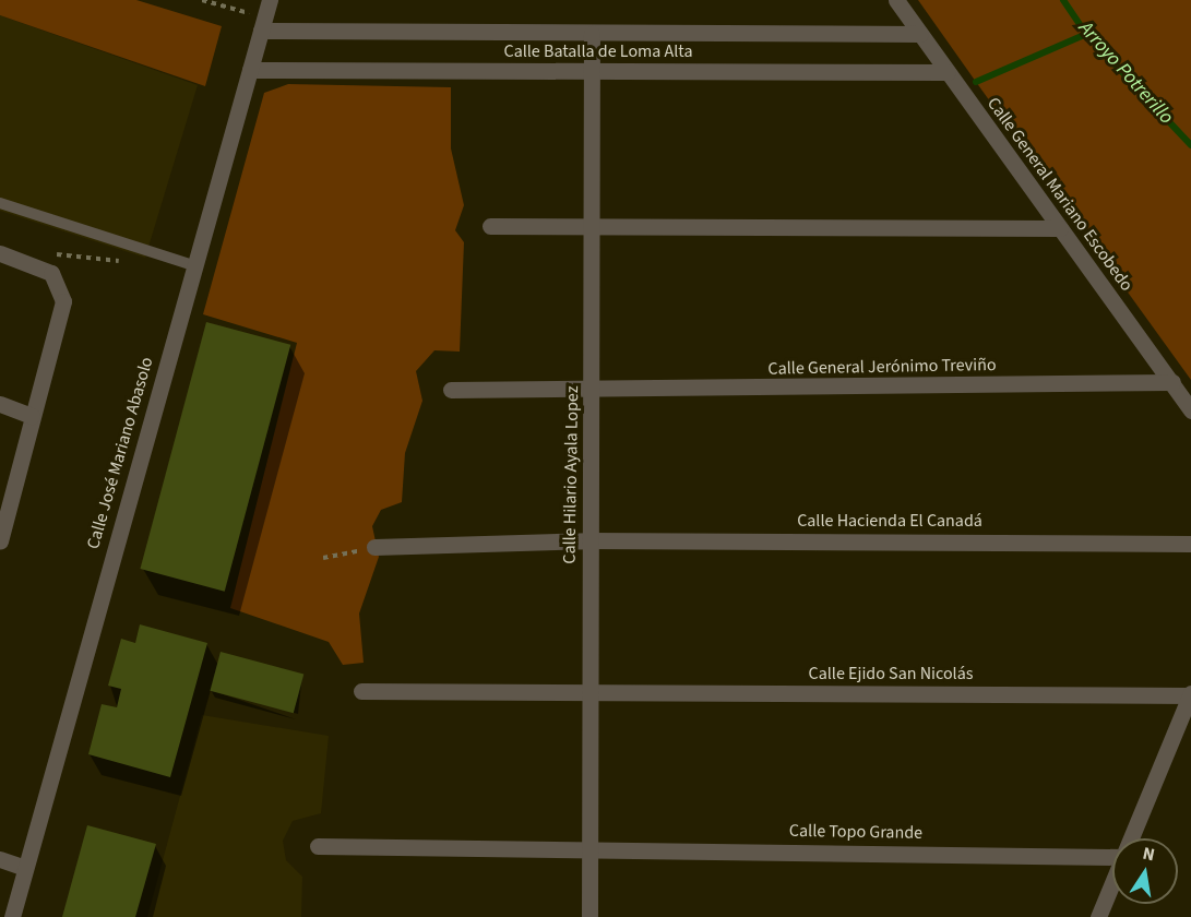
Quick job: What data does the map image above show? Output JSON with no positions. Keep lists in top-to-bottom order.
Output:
{
  "streets": {
    "street": [
      "Calle Batalla de Loma Alta",
      "Calle General Mariano Escobedo",
      "Calle General Jerónimo Treviño",
      "Calle José Mariano Abasolo",
      "Calle Hilario Ayala Lopez",
      "Calle Hacienda El Canadá",
      "Calle Ejido San Nicolás",
      "Calle Topo Grande"
    ]
  },
  "crossings": [
    ["Calle Batalla de Loma Alta", "Calle General Mariano Escobedo"],
    ["Calle Batalla de Loma Alta", "Calle José Mariano Abasolo"],
    ["Calle Batalla de Loma Alta", "Calle Hilario Ayala Lopez"],
    ["Calle General Mariano Escobedo", "Calle General Jerónimo Treviño"],
    ["Calle General Jerónimo Treviño", "Calle Hilario Ayala Lopez"],
    ["Calle Hilario Ayala Lopez", "Calle Hacienda El Canadá"],
    ["Calle Hilario Ayala Lopez", "Calle Ejido San Nicolás"],
    ["Calle Hilario Ayala Lopez", "Calle Topo Grande"]
  ],
  "water": ["Arroyo Potrerillo"],
  "north": "top"
}
